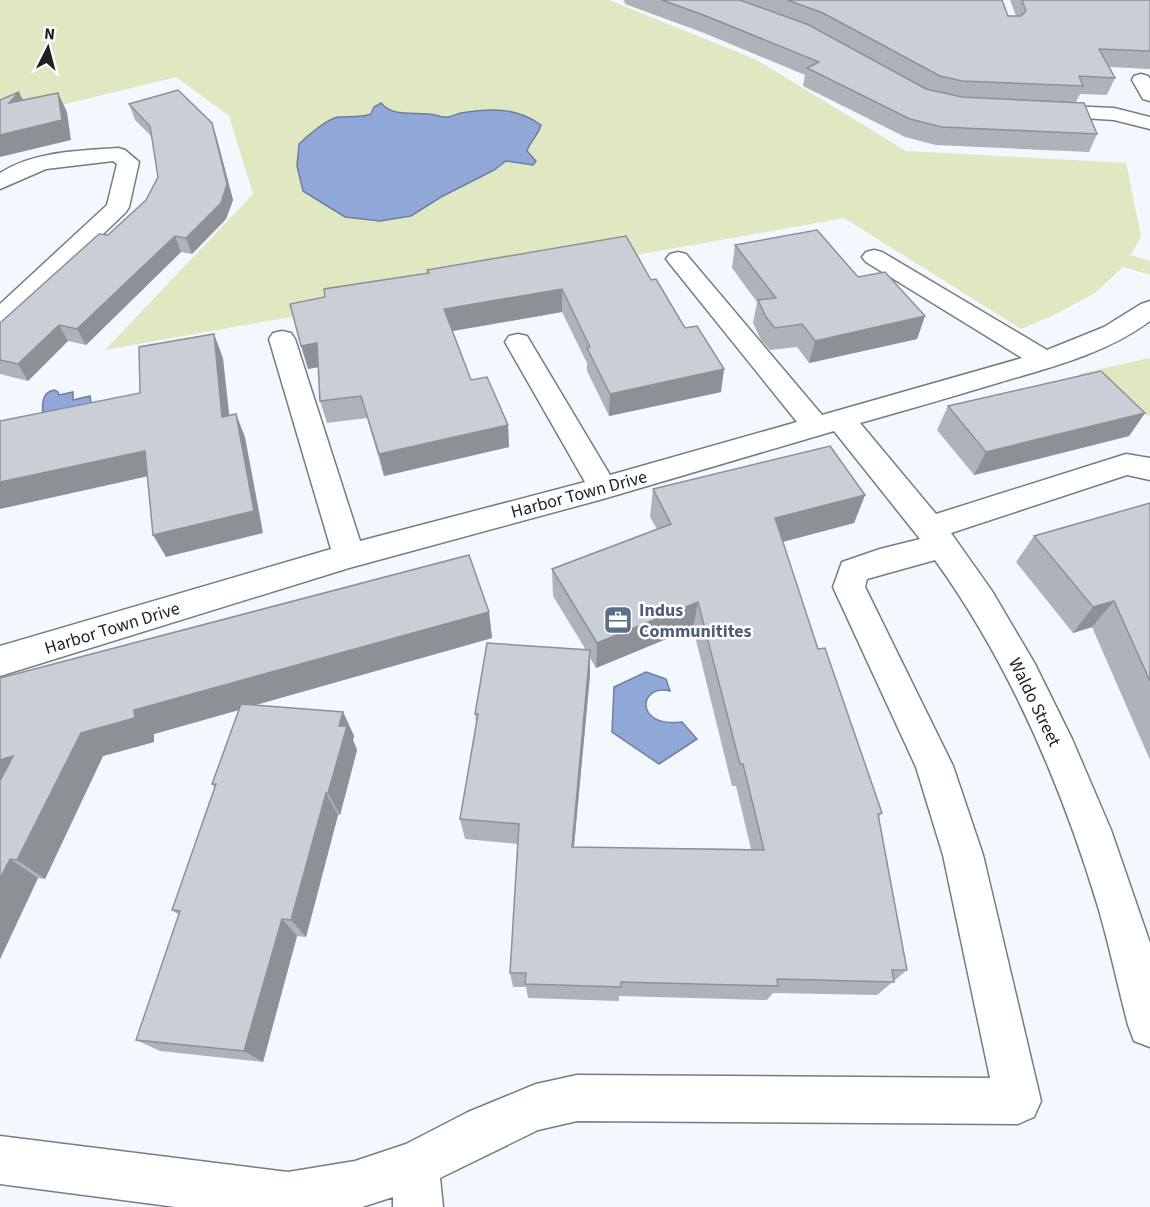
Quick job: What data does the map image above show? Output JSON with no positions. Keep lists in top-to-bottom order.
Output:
{
  "streets": {
    "street": ["Harbor Town Drive", "Waldo Street"]
  },
  "crossings": [
    ["Harbor Town Drive", "Waldo Street"]
  ],
  "places": {
    "office": ["Indus Communitites"]
  },
  "north": "top"
}
